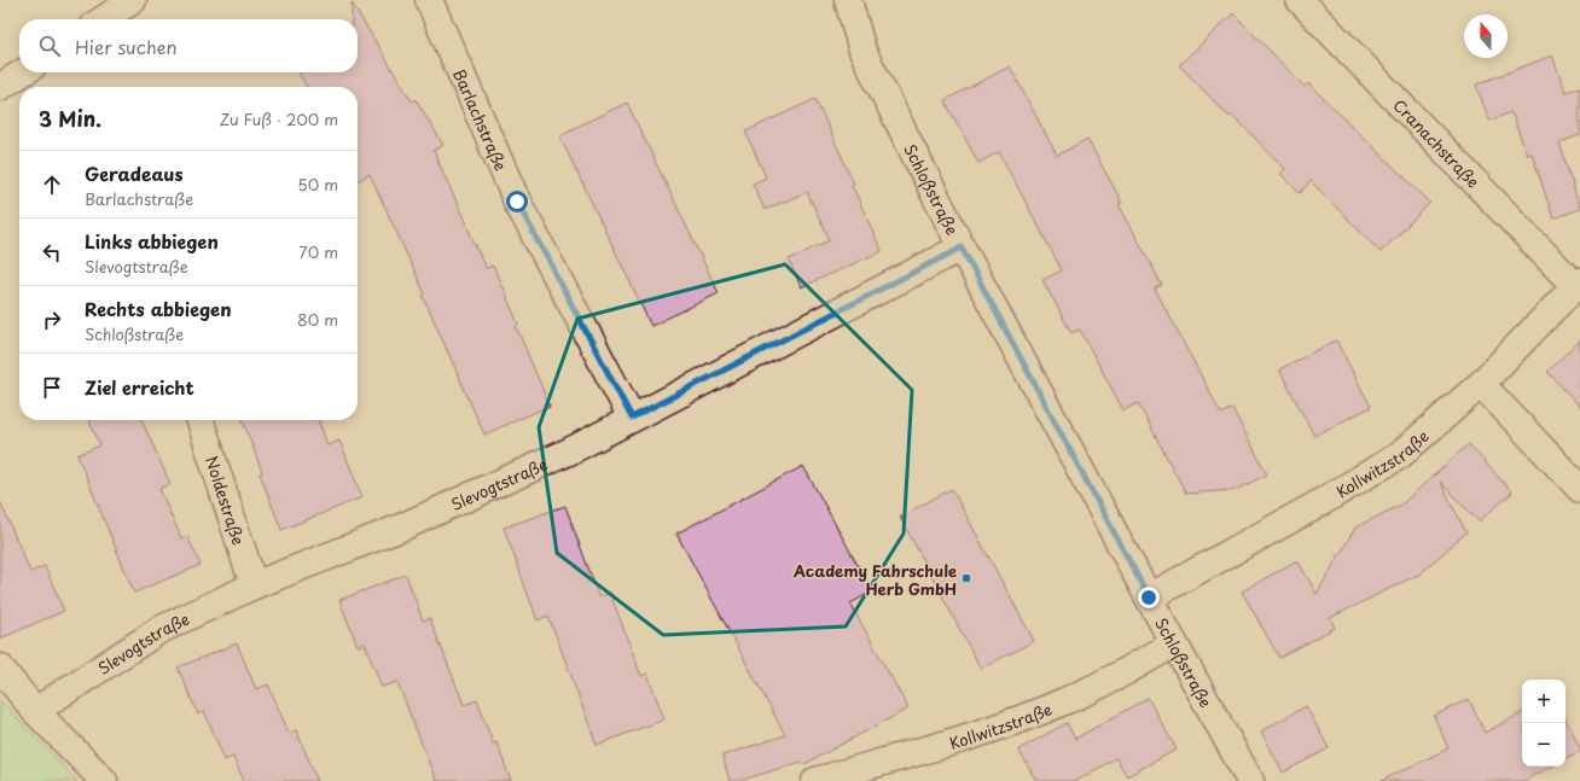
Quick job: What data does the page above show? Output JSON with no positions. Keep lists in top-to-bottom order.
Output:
{
  "streets": {
    "street": [
      "Barlachstraße",
      "Cranachstraße",
      "Schloßstraße",
      "Kollwitzstraße",
      "Slevogtstraße",
      "Noldestraße"
    ]
  },
  "crossings": [
    ["Barlachstraße", "Slevogtstraße"],
    ["Cranachstraße", "Kollwitzstraße"],
    ["Schloßstraße", "Kollwitzstraße"],
    ["Schloßstraße", "Slevogtstraße"],
    ["Slevogtstraße", "Noldestraße"]
  ],
  "places": ["Academy Fahrschule Herb GmbH"],
  "north": "top",
  "page": {
    "search": "Hier suchen",
    "heading": ["3 Min.", "Zu Fuß · 200 m"],
    "list": [
      ["Geradeaus", "Barlachstraße", "50 m"],
      ["Links abbiegen", "Slevogtstraße", "70 m"],
      ["Rechts abbiegen", "Schloßstraße", "80 m"],
      "Ziel erreicht"
    ],
    "map_buttons": ["+", "−"]
  }
}
